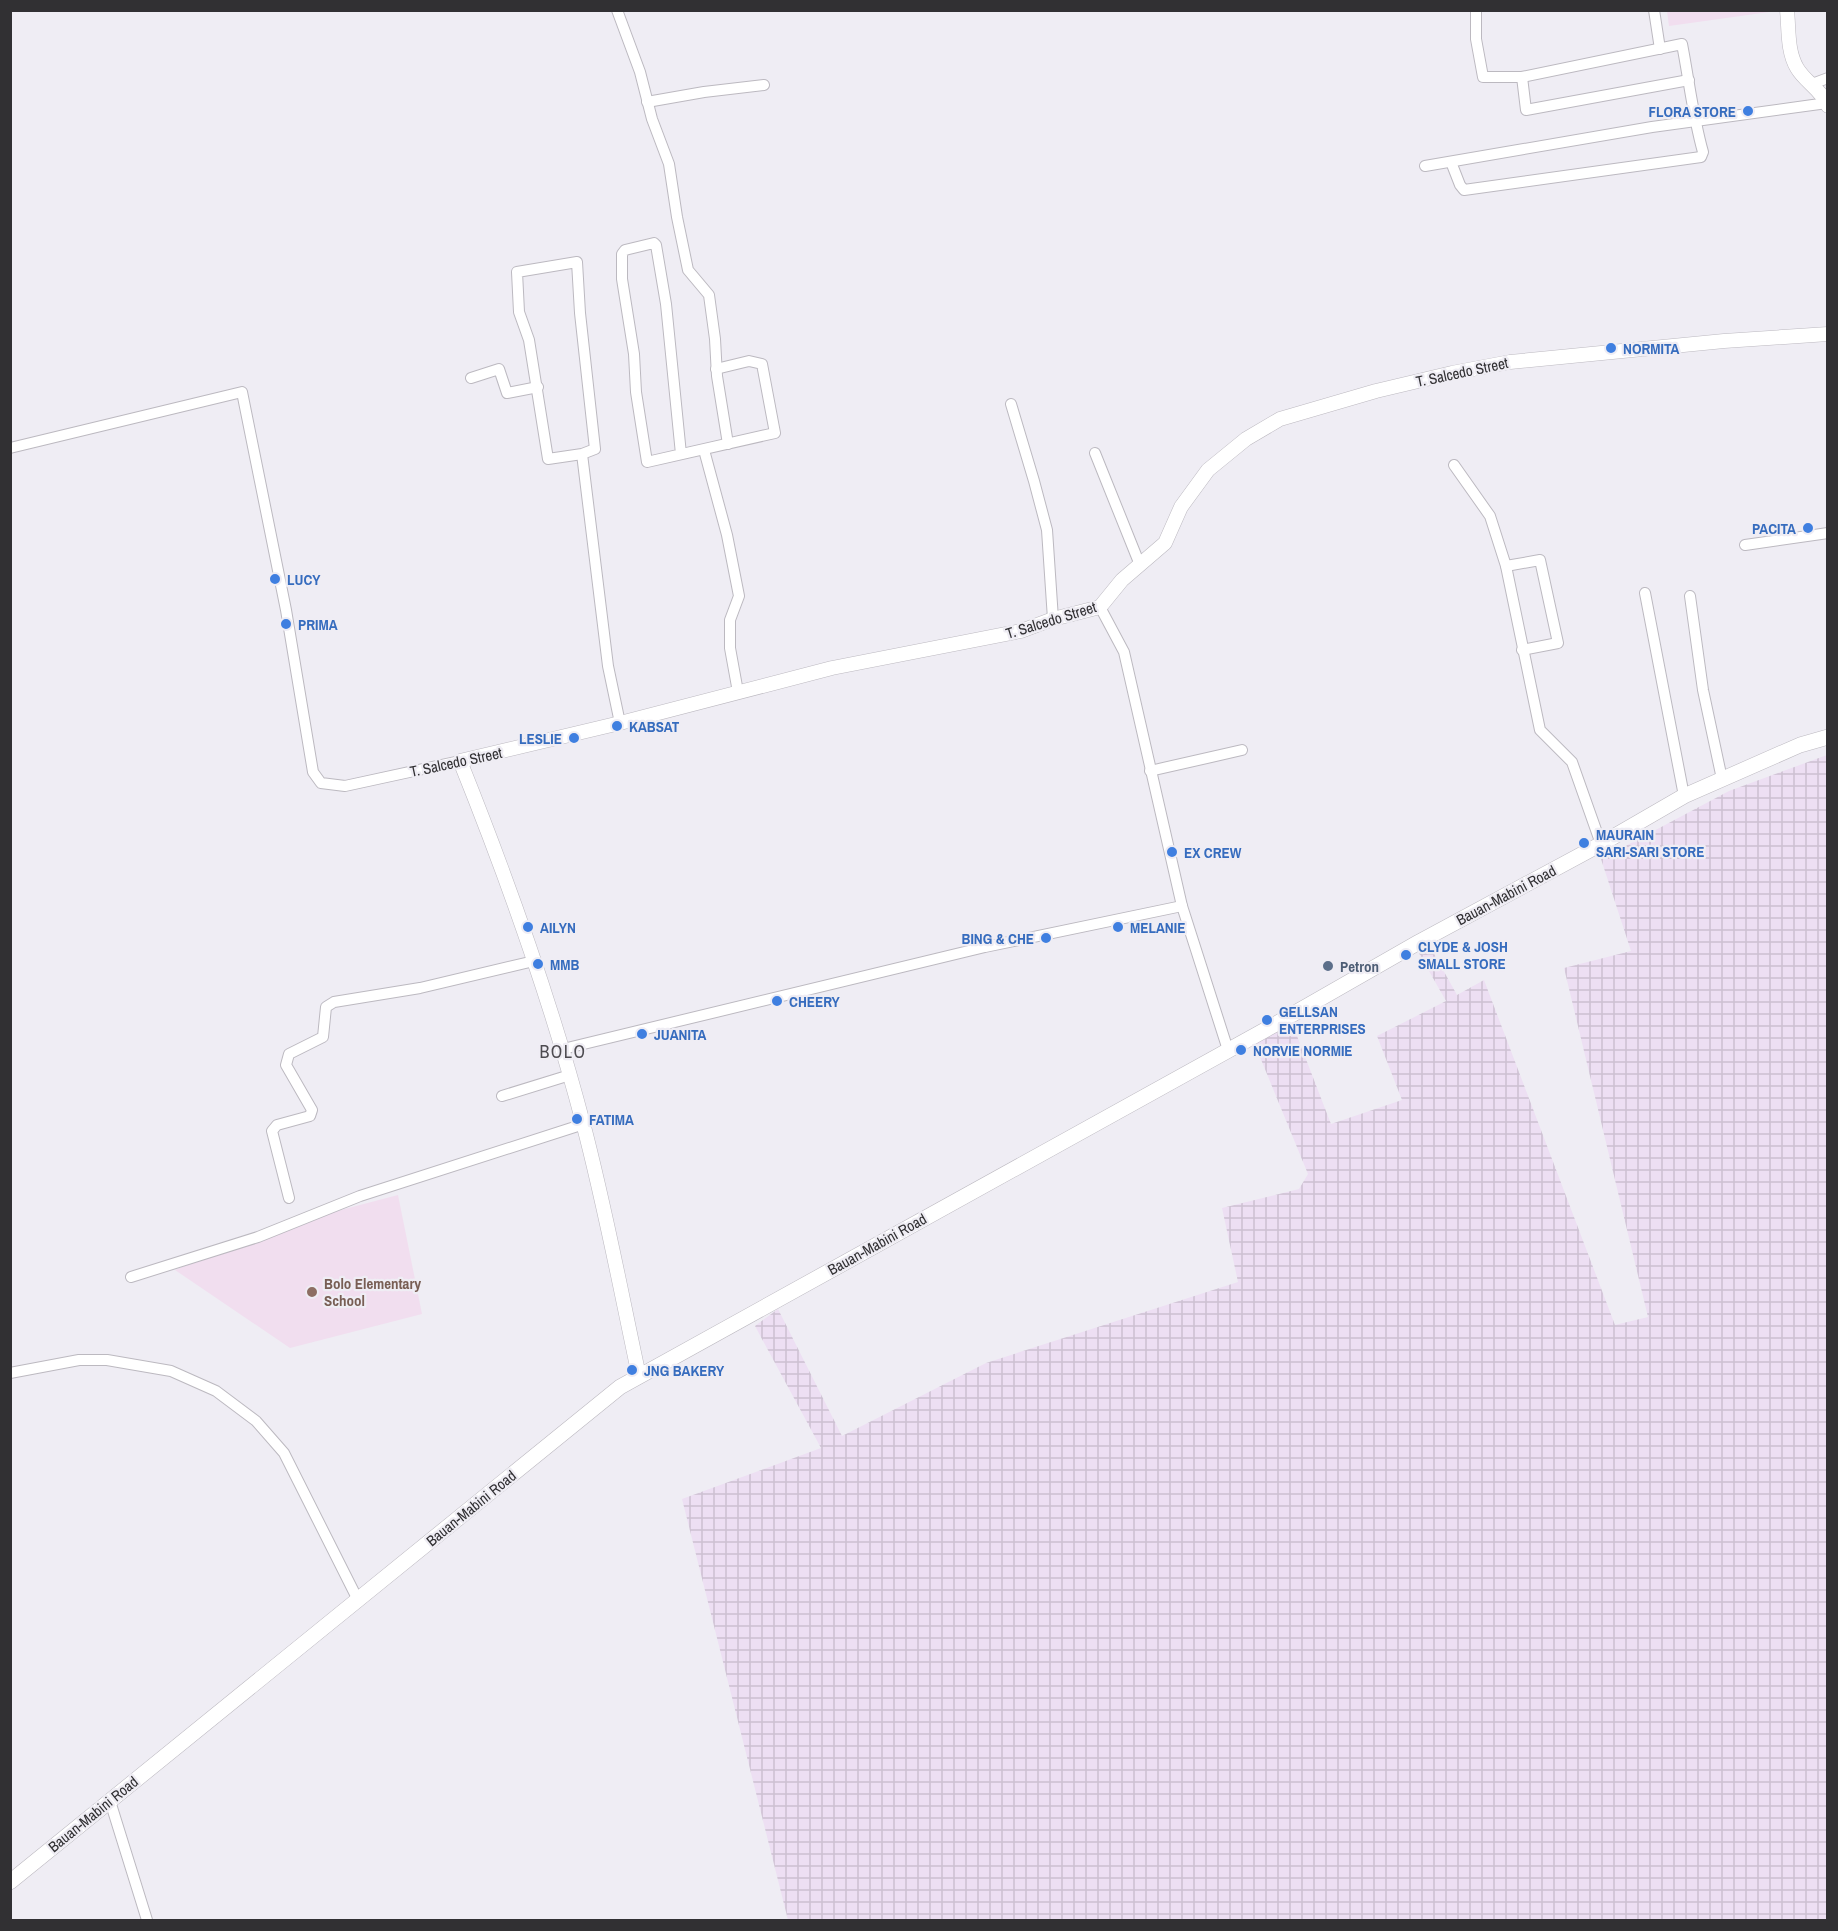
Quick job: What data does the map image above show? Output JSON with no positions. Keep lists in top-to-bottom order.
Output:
{
  "streets": {
    "main road": ["Bauan-Mabini Road"],
    "street": ["T. Salcedo Street"]
  },
  "districts": ["BOLO"],
  "places": [
    "FLORA STORE",
    "NORMITA",
    "PACITA",
    "LUCY",
    "PRIMA",
    "KABSAT",
    "LESLIE",
    "MAURAIN SARI-SARI STORE",
    "EX CREW",
    "AILYN",
    "MELANIE",
    "BING & CHE",
    "CLYDE & JOSH SMALL STORE",
    "MMB",
    "Petron",
    "CHEERY",
    "GELLSAN ENTERPRISES",
    "JUANITA",
    "NORVIE NORMIE",
    "FATIMA",
    "Bolo Elementary School",
    "JNG BAKERY"
  ]
}
